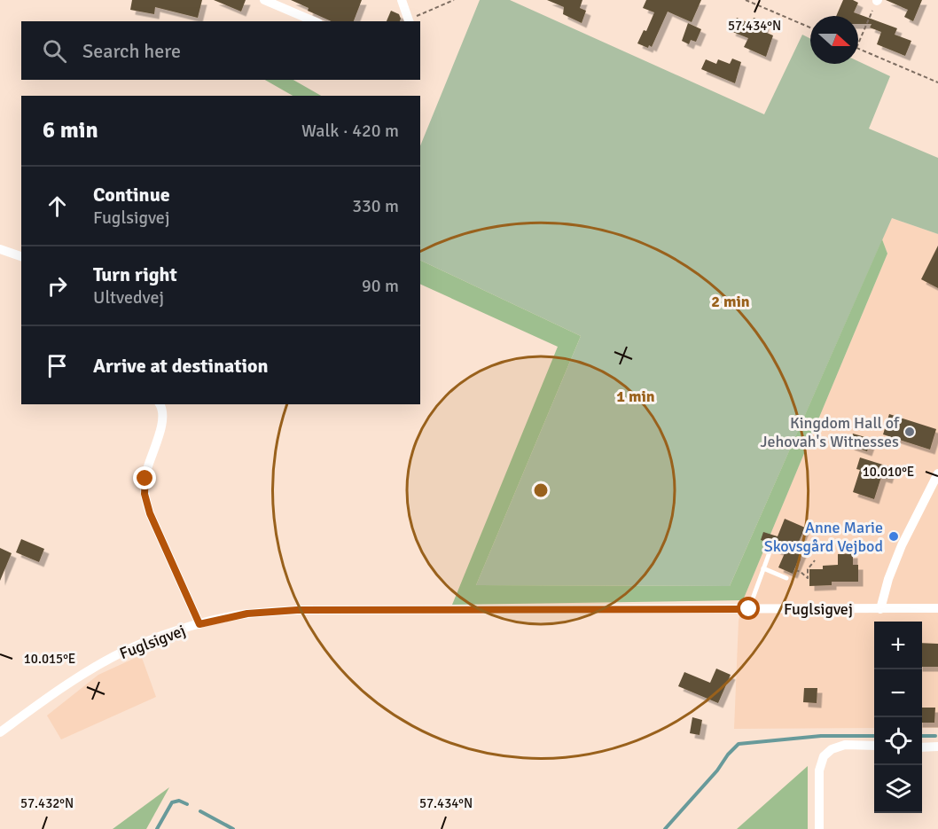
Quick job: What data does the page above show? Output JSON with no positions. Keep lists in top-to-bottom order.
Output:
{
  "streets": {
    "street": ["Fuglsigvej"]
  },
  "places": ["Kingdom Hall of Jehovah's Witnesses", "Anne Marie Skovsgård Vejbod"],
  "north": "right",
  "page": {
    "search": "Search here",
    "heading": ["6 min", "Walk · 420 m"],
    "list": [
      ["Continue", "Fuglsigvej", "330 m"],
      ["Turn right", "Ultvedvej", "90 m"],
      "Arrive at destination"
    ],
    "map_buttons": ["+", "−"]
  },
  "coordinates": [
    "57.434°N",
    "10.010°E",
    "10.015°E",
    "57.432°N"
  ],
  "rings": ["2 min", "1 min"]
}
